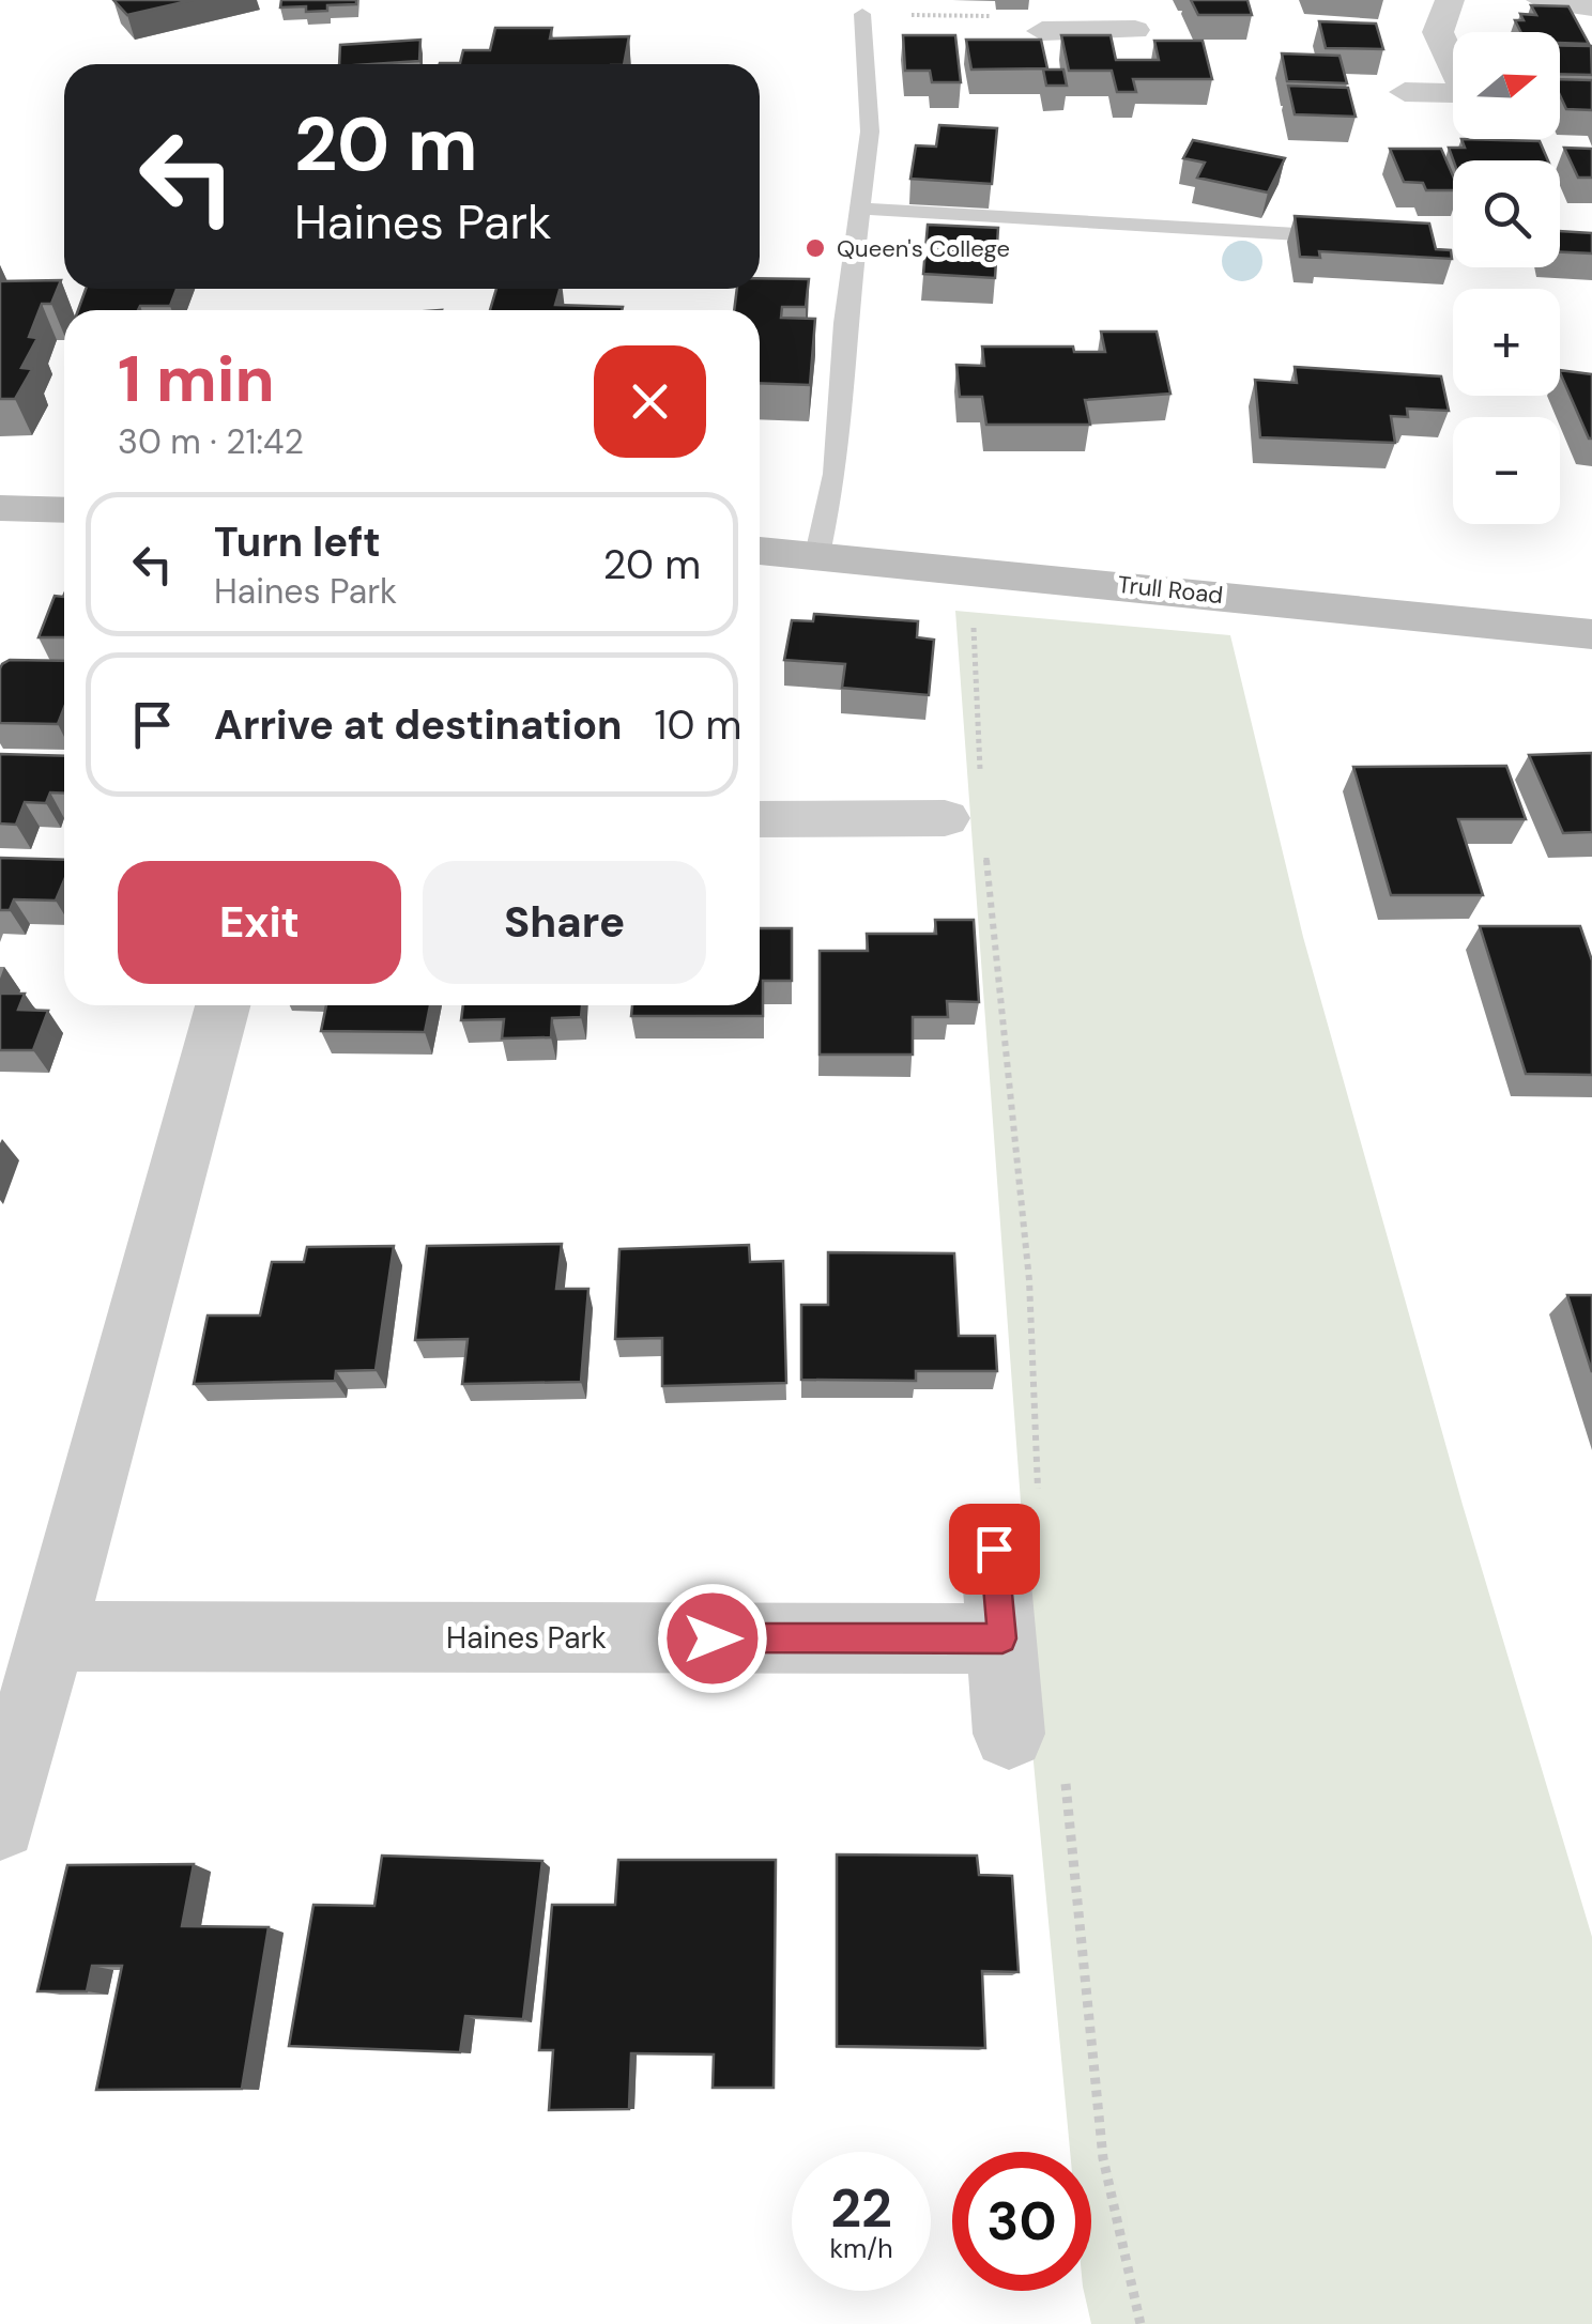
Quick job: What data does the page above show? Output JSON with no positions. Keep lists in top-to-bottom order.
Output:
{
  "streets": {
    "street": ["Trull Road", "Haines Park"]
  },
  "places": ["Queen's College"],
  "north": "right",
  "page": {
    "map_buttons": ["+", "−"],
    "turn": ["20 m", "Haines Park"],
    "heading": ["1 min", "30 m · 21:42"],
    "list": [
      {
        "name": "Turn left",
        "note": "Haines Park",
        "value": "20 m"
      },
      {
        "name": "Arrive at destination",
        "value": "10 m"
      }
    ],
    "buttons": ["Exit", "Share"],
    "speed": "22 km/h",
    "limit": "30"
  }
}
